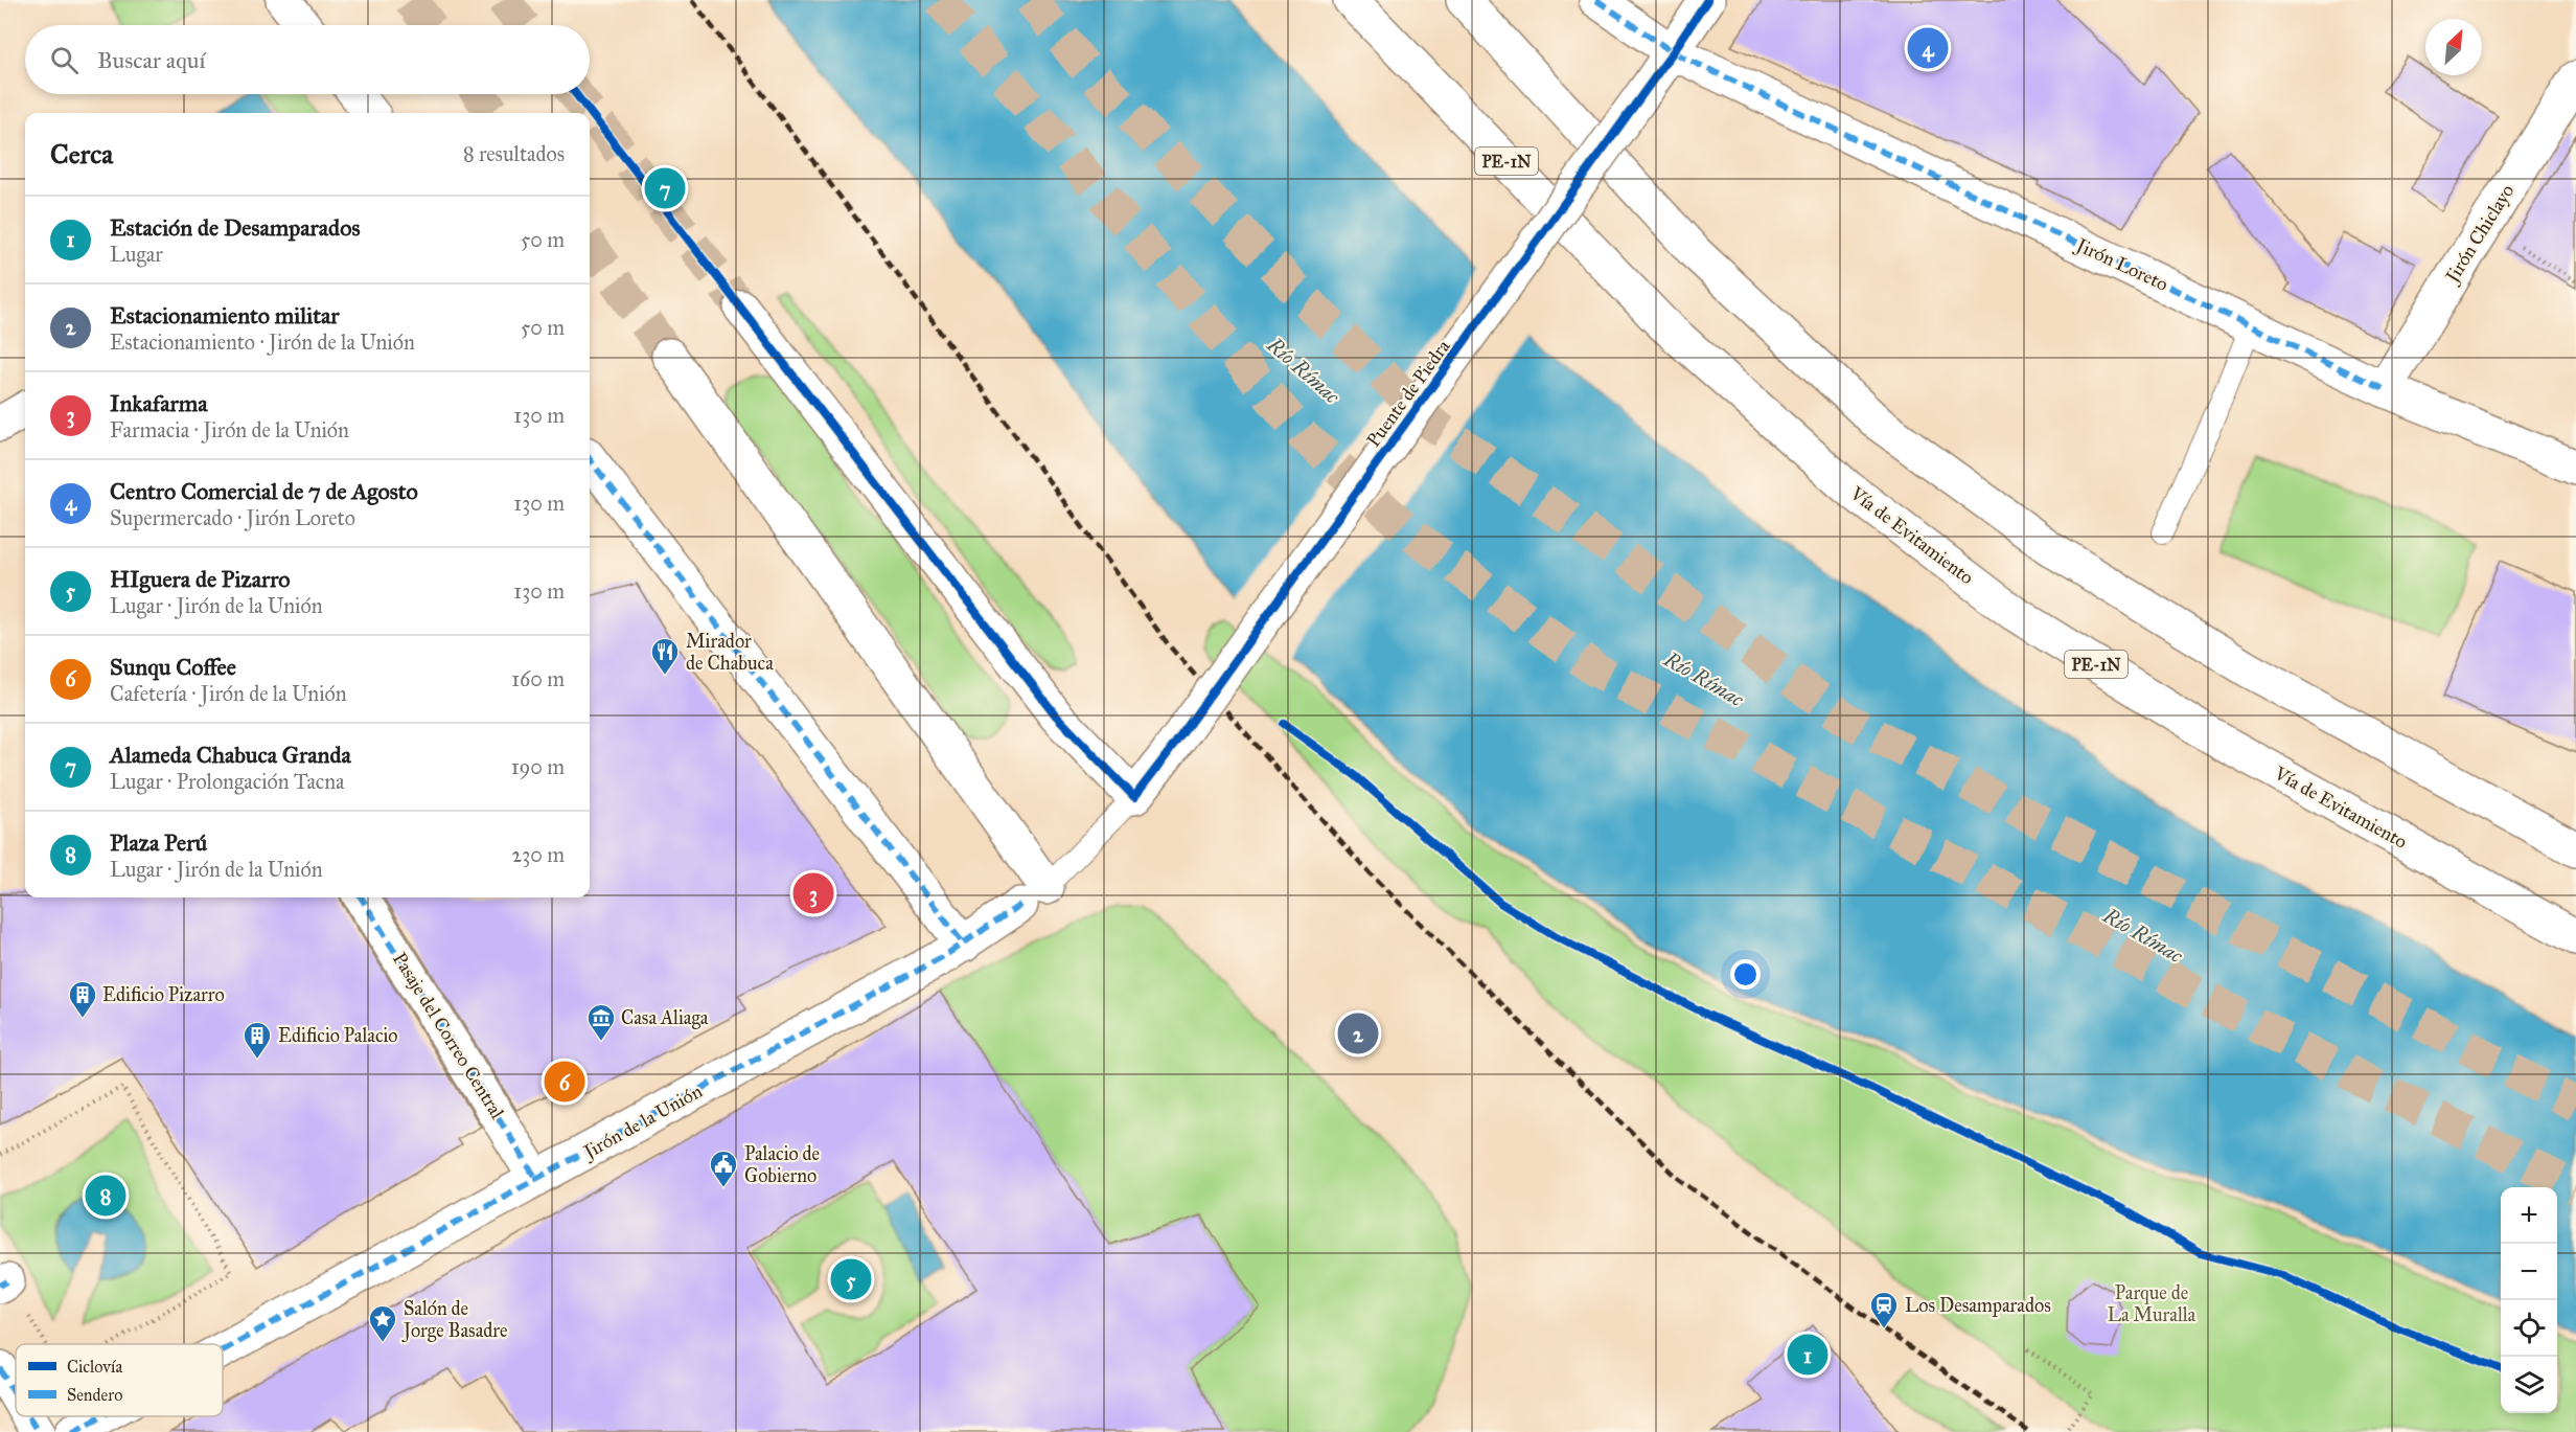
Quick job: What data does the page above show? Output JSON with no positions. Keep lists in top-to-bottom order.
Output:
{
  "streets": {
    "main road": [
      "PE-1N",
      "Jirón Chiclayo",
      "Jirón Loreto",
      "Puente de Piedra",
      "Vía de Evitamiento",
      "Pasaje del Correo Central",
      "Jirón de la Unión"
    ]
  },
  "crossings": [
    ["Jirón Chiclayo", "Jirón Loreto"],
    ["Jirón Loreto", "Puente de Piedra"],
    ["Puente de Piedra", "Jirón de la Unión"],
    ["Pasaje del Correo Central", "Jirón de la Unión"]
  ],
  "water": ["Río Rímac"],
  "parks": ["Parque de La Muralla"],
  "places": {
    "restaurant": ["Mirador de Chabuca"],
    "building": ["Edificio Pizarro", "Edificio Palacio"],
    "museum": ["Casa Aliaga"],
    "public building": ["Palacio de Gobierno"],
    "station": ["Los Desamparados"],
    "place": ["Salón de Jorge Basadre"]
  },
  "legend": ["Ciclovía", "Sendero"],
  "north": "top right",
  "page": {
    "pins": [
      "4",
      "7",
      "3",
      "2",
      "6",
      "8",
      "5",
      "1"
    ],
    "search": "Buscar aquí",
    "heading": ["Cerca", "8 resultados"],
    "list": [
      {
        "mark": "1",
        "name": "Estación de Desamparados",
        "note": "Lugar",
        "value": "50 m"
      },
      {
        "mark": "2",
        "name": "Estacionamiento militar",
        "note": "Estacionamiento · Jirón de la Unión",
        "value": "50 m"
      },
      {
        "mark": "3",
        "name": "Inkafarma",
        "note": "Farmacia · Jirón de la Unión",
        "value": "130 m"
      },
      {
        "mark": "4",
        "name": "Centro Comercial de 7 de Agosto",
        "note": "Supermercado · Jirón Loreto",
        "value": "130 m"
      },
      {
        "mark": "5",
        "name": "HIguera de Pizarro",
        "note": "Lugar · Jirón de la Unión",
        "value": "130 m"
      },
      {
        "mark": "6",
        "name": "Sunqu Coffee",
        "note": "Cafetería · Jirón de la Unión",
        "value": "160 m"
      },
      {
        "mark": "7",
        "name": "Alameda Chabuca Granda",
        "note": "Lugar · Prolongación Tacna",
        "value": "190 m"
      },
      {
        "mark": "8",
        "name": "Plaza Perú",
        "note": "Lugar · Jirón de la Unión",
        "value": "230 m"
      }
    ],
    "map_buttons": ["+", "−"]
  }
}
